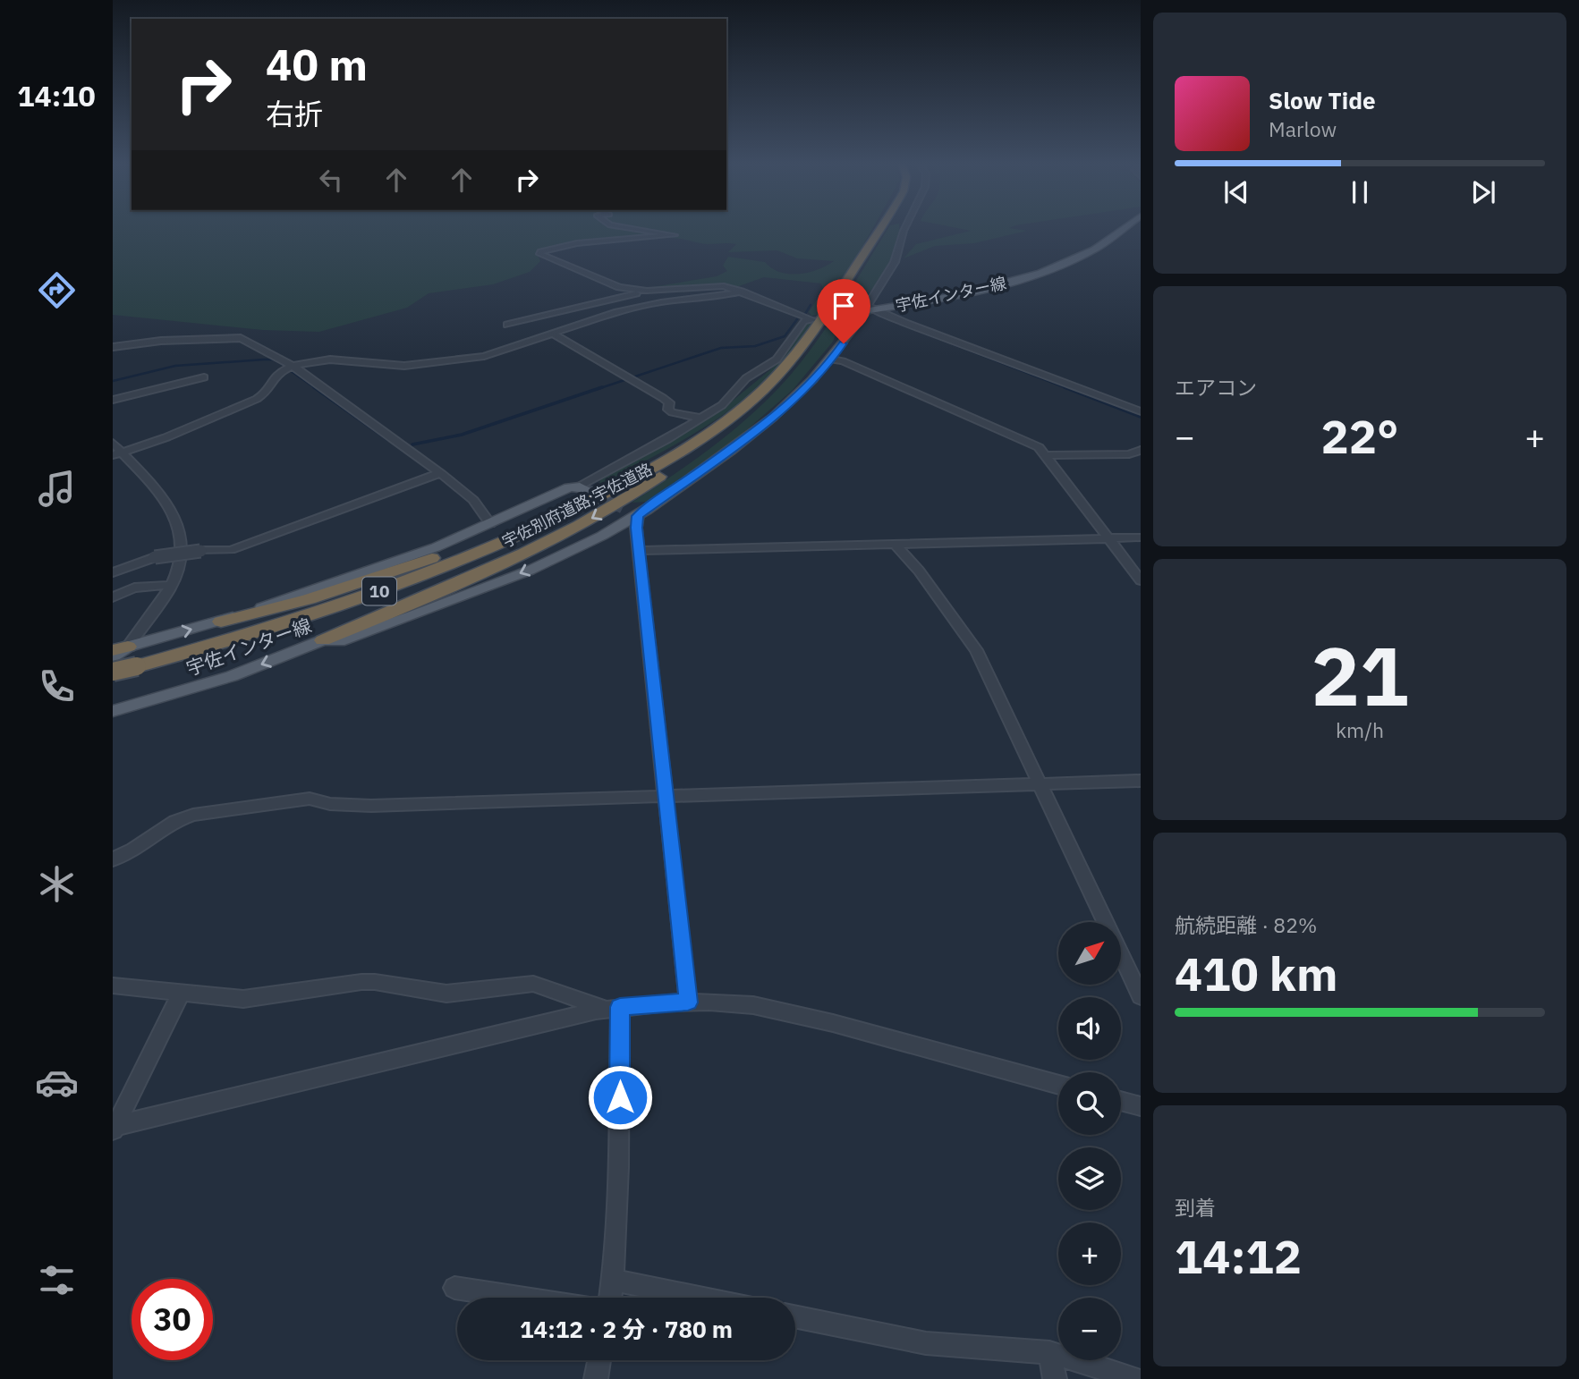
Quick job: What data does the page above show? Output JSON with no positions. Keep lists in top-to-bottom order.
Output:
{
  "streets": {
    "highway": ["宇佐別府道路;宇佐道路", "10"],
    "main road": ["宇佐インター線"]
  },
  "north": "top right",
  "page": {
    "tabs": "14:10",
    "turn": ["40 m", "右折"],
    "song": ["Slow Tide", "Marlow"],
    "tile": [
      "エアコン",
      ["21", "km/h"],
      ["航続距離 · 82%", "410 km"],
      ["到着", "14:12"]
    ],
    "heat": ["−", "22°", "+"],
    "map_buttons": ["+", "−"],
    "limit": "30",
    "trip": "14:12 · 2 分 · 780 m"
  }
}
